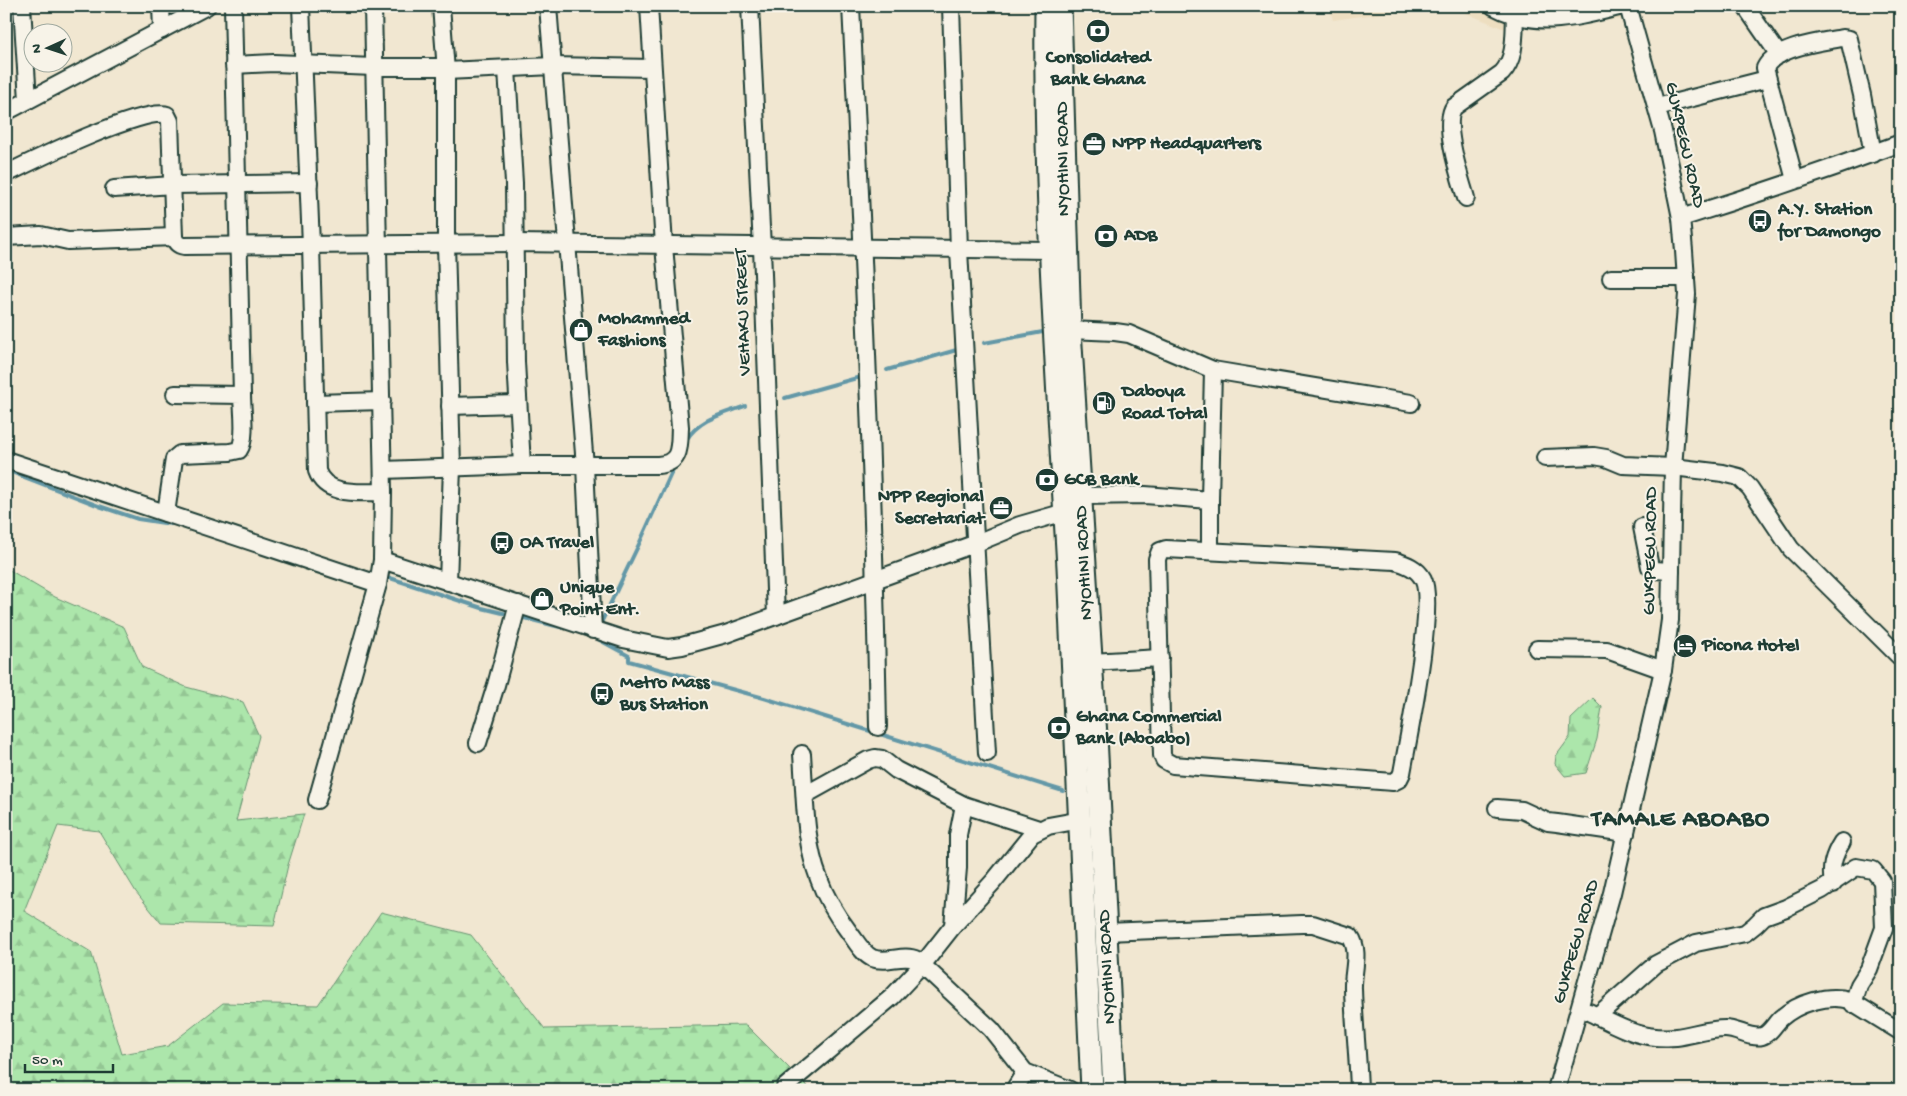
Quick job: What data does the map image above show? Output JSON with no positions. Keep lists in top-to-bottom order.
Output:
{
  "streets": {
    "main road": ["NYOHINI ROAD"],
    "street": ["GUKPEGU ROAD", "VEHAKU STREET"]
  },
  "districts": ["TAMALE ABOABO"],
  "places": {
    "bank": [
      "Consolidated Bank Ghana",
      "ADB",
      "GCB Bank",
      "Ghana Commercial Bank (Aboabo)"
    ],
    "office": ["NPP Headquarters", "NPP Regional Secretariat"],
    "bus stop": ["A.Y. Station for Damongo", "OA Travel", "Metro Mass Bus Station"],
    "shop": ["Mohammed Fashions", "Unique Point Ent."],
    "fuel station": ["Daboya Road Total"],
    "hotel": ["Picona Hotel"]
  },
  "scale_bar": "50 m",
  "north": "left"
}
